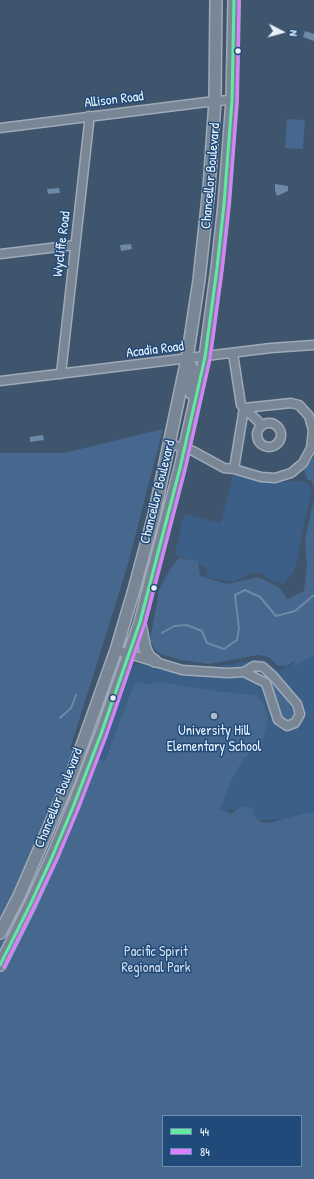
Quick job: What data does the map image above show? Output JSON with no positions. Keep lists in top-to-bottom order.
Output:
{
  "streets": {
    "main road": ["Chancellor Boulevard"],
    "street": ["Allison Road", "Wycliffe Road", "Acadia Road"]
  },
  "crossings": [
    ["Allison Road", "Chancellor Boulevard"],
    ["Allison Road", "Wycliffe Road"],
    ["Chancellor Boulevard", "Acadia Road"],
    ["Wycliffe Road", "Acadia Road"]
  ],
  "parks": ["Pacific Spirit Regional Park"],
  "places": ["University Hill Elementary School"],
  "lines": ["transit line 44", "transit line 84"],
  "legend": ["44", "84"],
  "north": "right"
}
